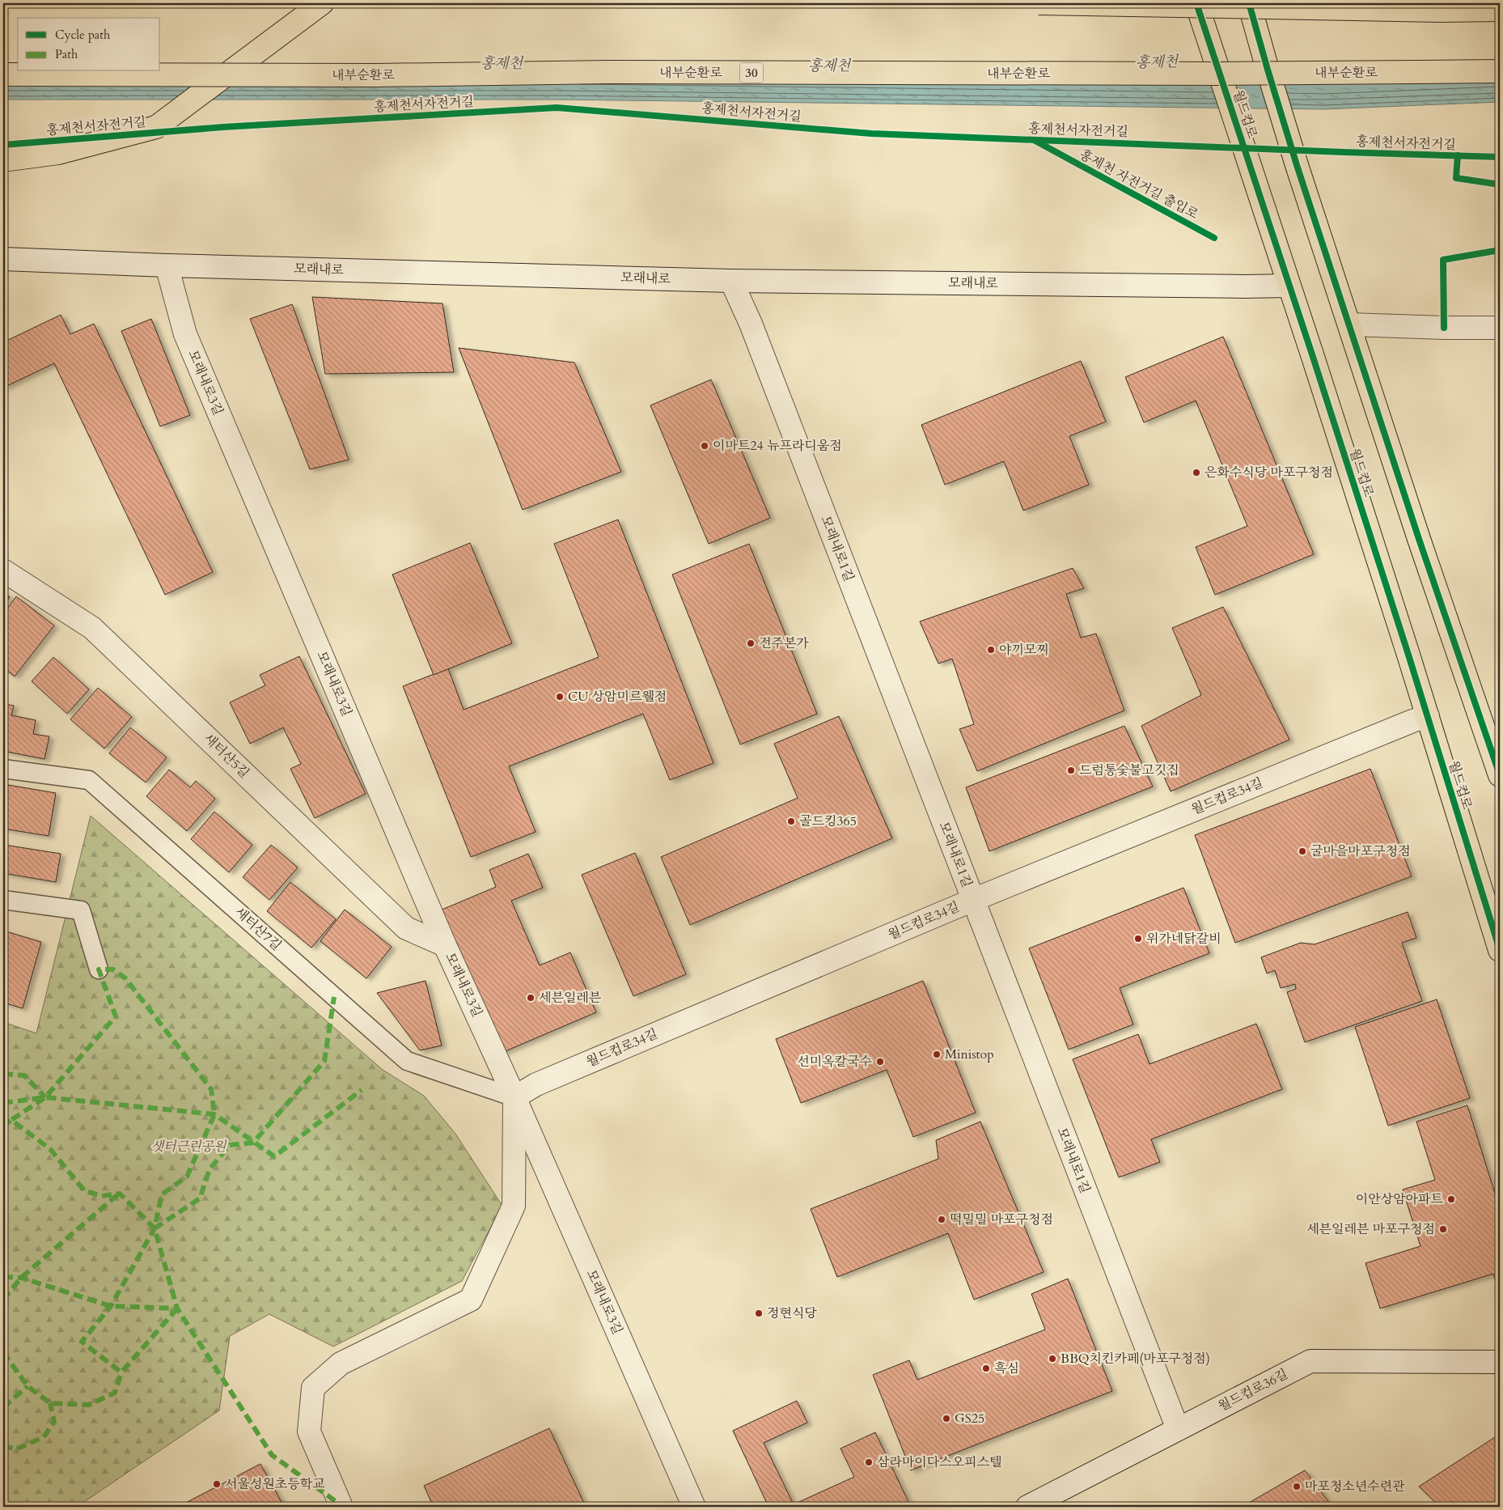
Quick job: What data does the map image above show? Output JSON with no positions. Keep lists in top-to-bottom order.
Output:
{
  "streets": {
    "main road": ["내부순환로", "30", "월드컵로"],
    "street": [
      "모래내로",
      "모래내로3길",
      "모래내로1길",
      "새터산5길",
      "월드컵로34길",
      "월드컵로36길"
    ],
    "lane": ["새터산7길"],
    "cycle path": ["홍제천서자전거길"]
  },
  "crossings": [
    ["월드컵로", "모래내로"],
    ["월드컵로", "월드컵로34길"],
    ["모래내로", "모래내로3길"],
    ["모래내로", "모래내로1길"],
    ["모래내로3길", "새터산5길"],
    ["모래내로3길", "월드컵로34길"],
    ["모래내로3길", "새터산7길"],
    ["모래내로1길", "월드컵로34길"],
    ["모래내로1길", "월드컵로36길"],
    ["월드컵로34길", "새터산7길"]
  ],
  "water": ["홍제천"],
  "parks": ["샛터근린공원"],
  "places": [
    "이마트24 뉴프라디움점",
    "은화수식당 마포구청점",
    "전주본가",
    "야끼모찌",
    "CU 상암미르웰점",
    "드럼통숯불고깃집",
    "골드킹365",
    "굴마을마포구청점",
    "위가네닭갈비",
    "세븐일레븐",
    "Ministop",
    "선미옥칼국수",
    "이안상암아파트",
    "떡밀밀 마포구청점",
    "세븐일레븐 마포구청점",
    "정현식당",
    "BBQ치킨카페(마포구청점)",
    "흑심",
    "GS25",
    "삼라마이다스오피스텔",
    "서울성원초등학교",
    "마포청소년수련관"
  ],
  "legend": ["Cycle path", "Path"]
}
